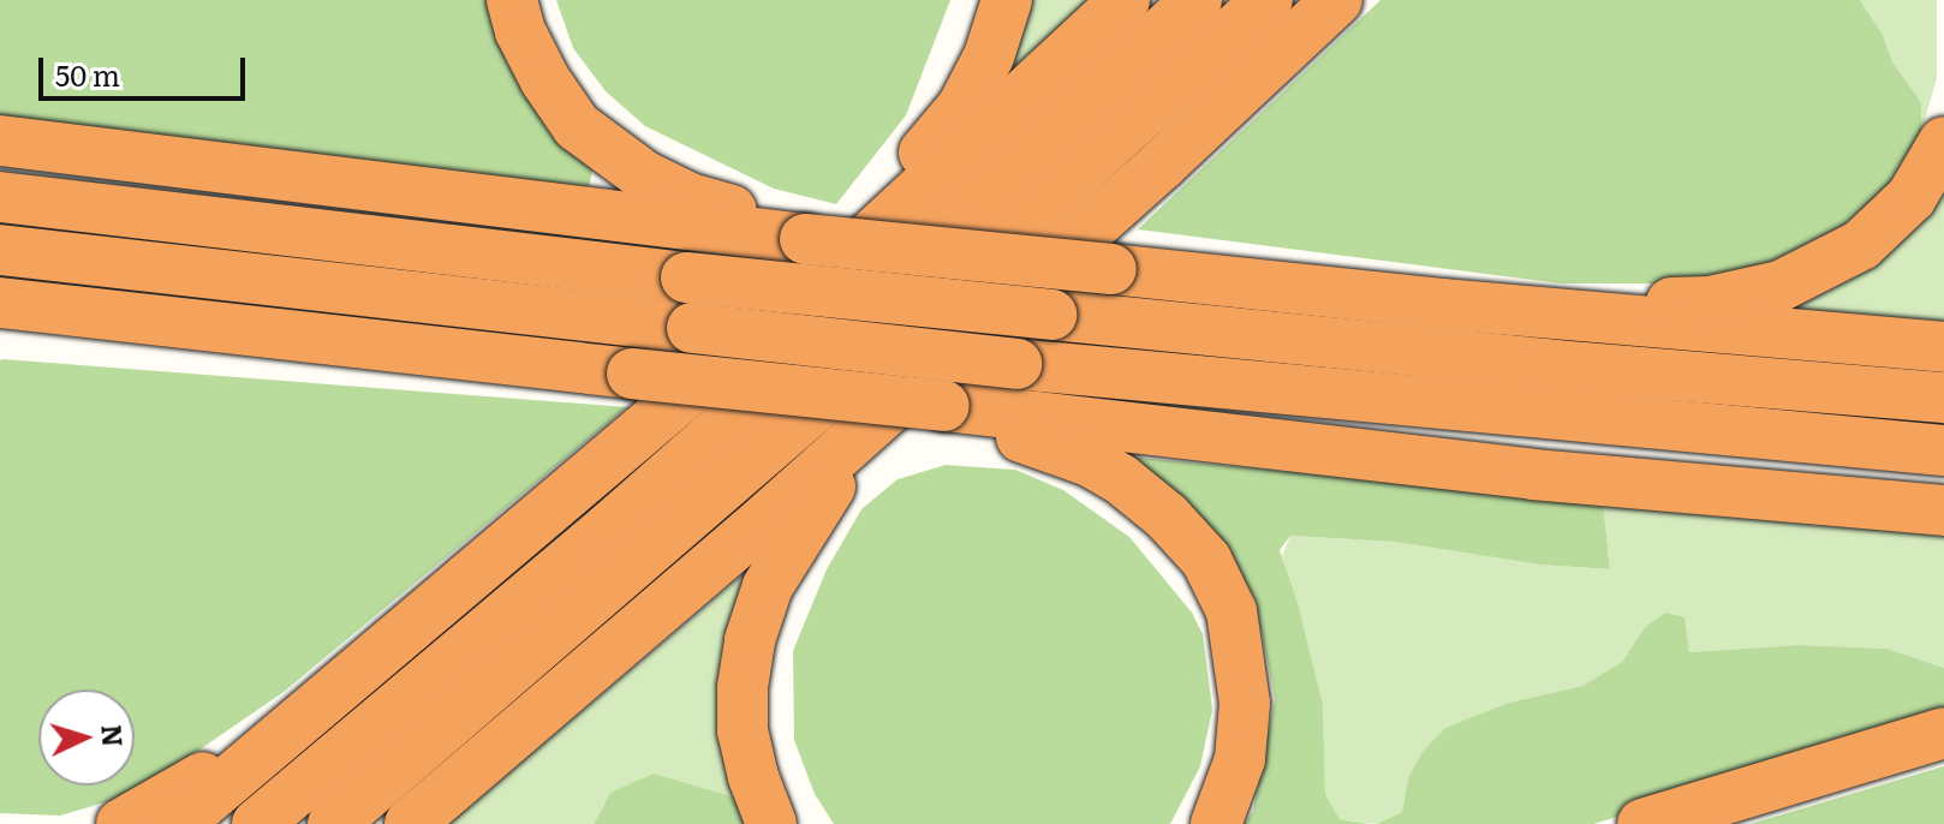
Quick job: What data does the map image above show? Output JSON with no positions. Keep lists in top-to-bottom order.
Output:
{
  "scale_bar": "50 m",
  "north": "right"
}
